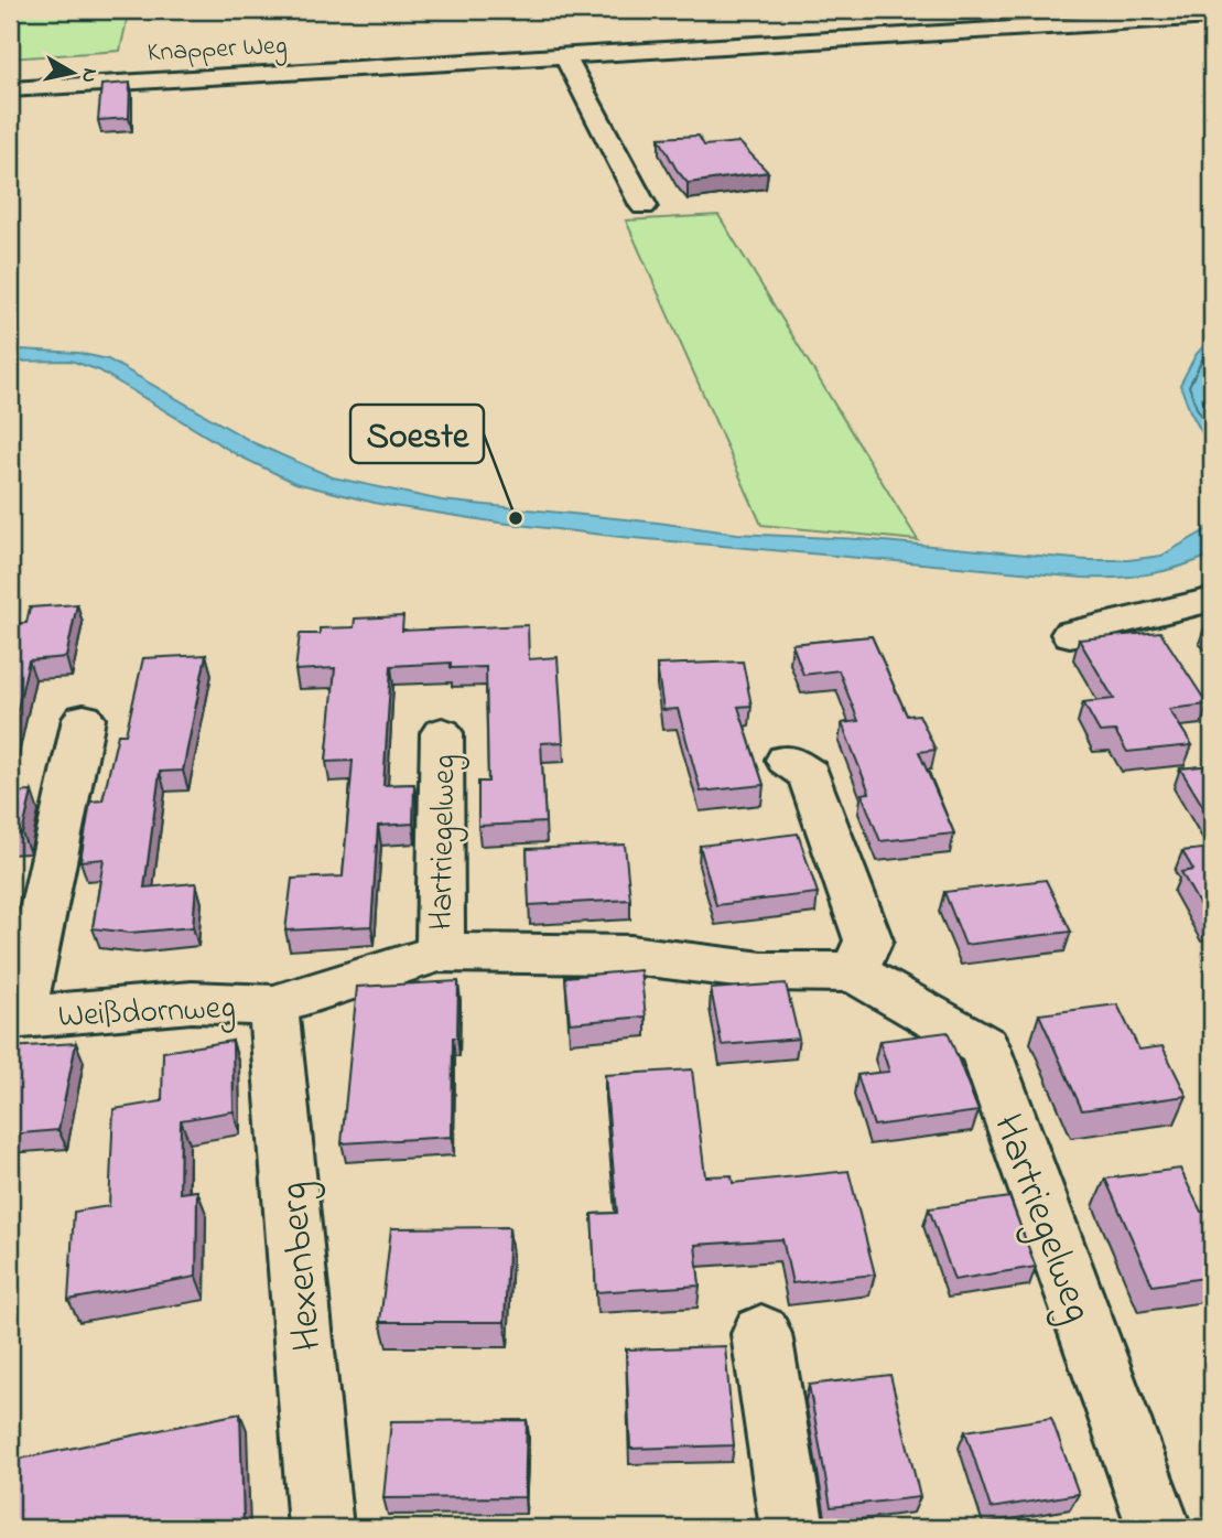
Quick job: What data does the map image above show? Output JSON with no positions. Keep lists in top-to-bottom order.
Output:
{
  "streets": {
    "street": [
      "Knapper Weg",
      "Hartriegelweg",
      "Weißdornweg",
      "Hexenberg"
    ]
  },
  "crossings": [
    ["Hartriegelweg", "Weißdornweg"],
    ["Hartriegelweg", "Hexenberg"],
    ["Weißdornweg", "Hexenberg"]
  ],
  "places": ["Soeste"],
  "north": "right"
}
